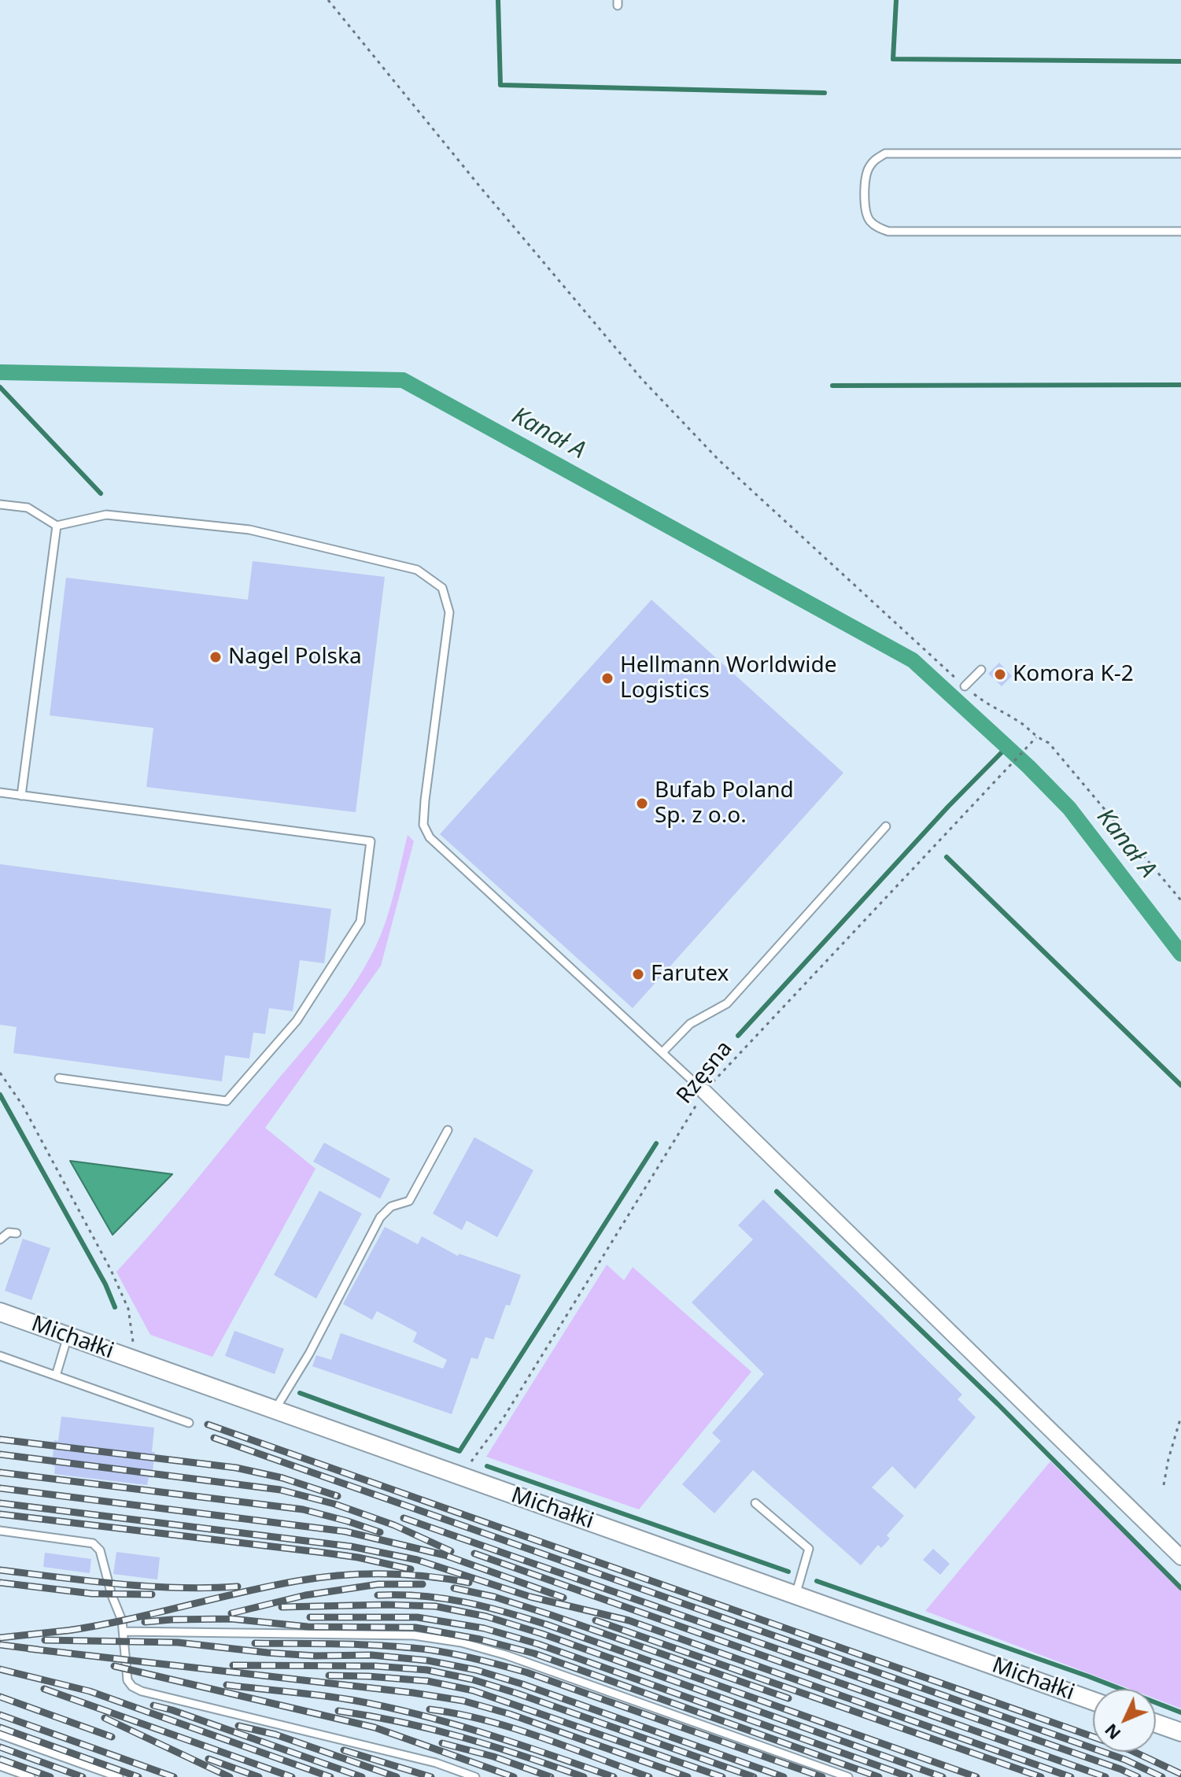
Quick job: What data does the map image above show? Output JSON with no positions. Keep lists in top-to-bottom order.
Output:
{
  "streets": {
    "street": ["Michałki"],
    "path": ["Rzęsna"]
  },
  "crossings": [
    ["Rzęsna", "Michałki"]
  ],
  "water": ["Kanał A"],
  "places": [
    "Nagel Polska",
    "Komora K-2",
    "Hellmann Worldwide Logistics",
    "Bufab Poland Sp. z o.o.",
    "Farutex"
  ],
  "north": "bottom left"
}
